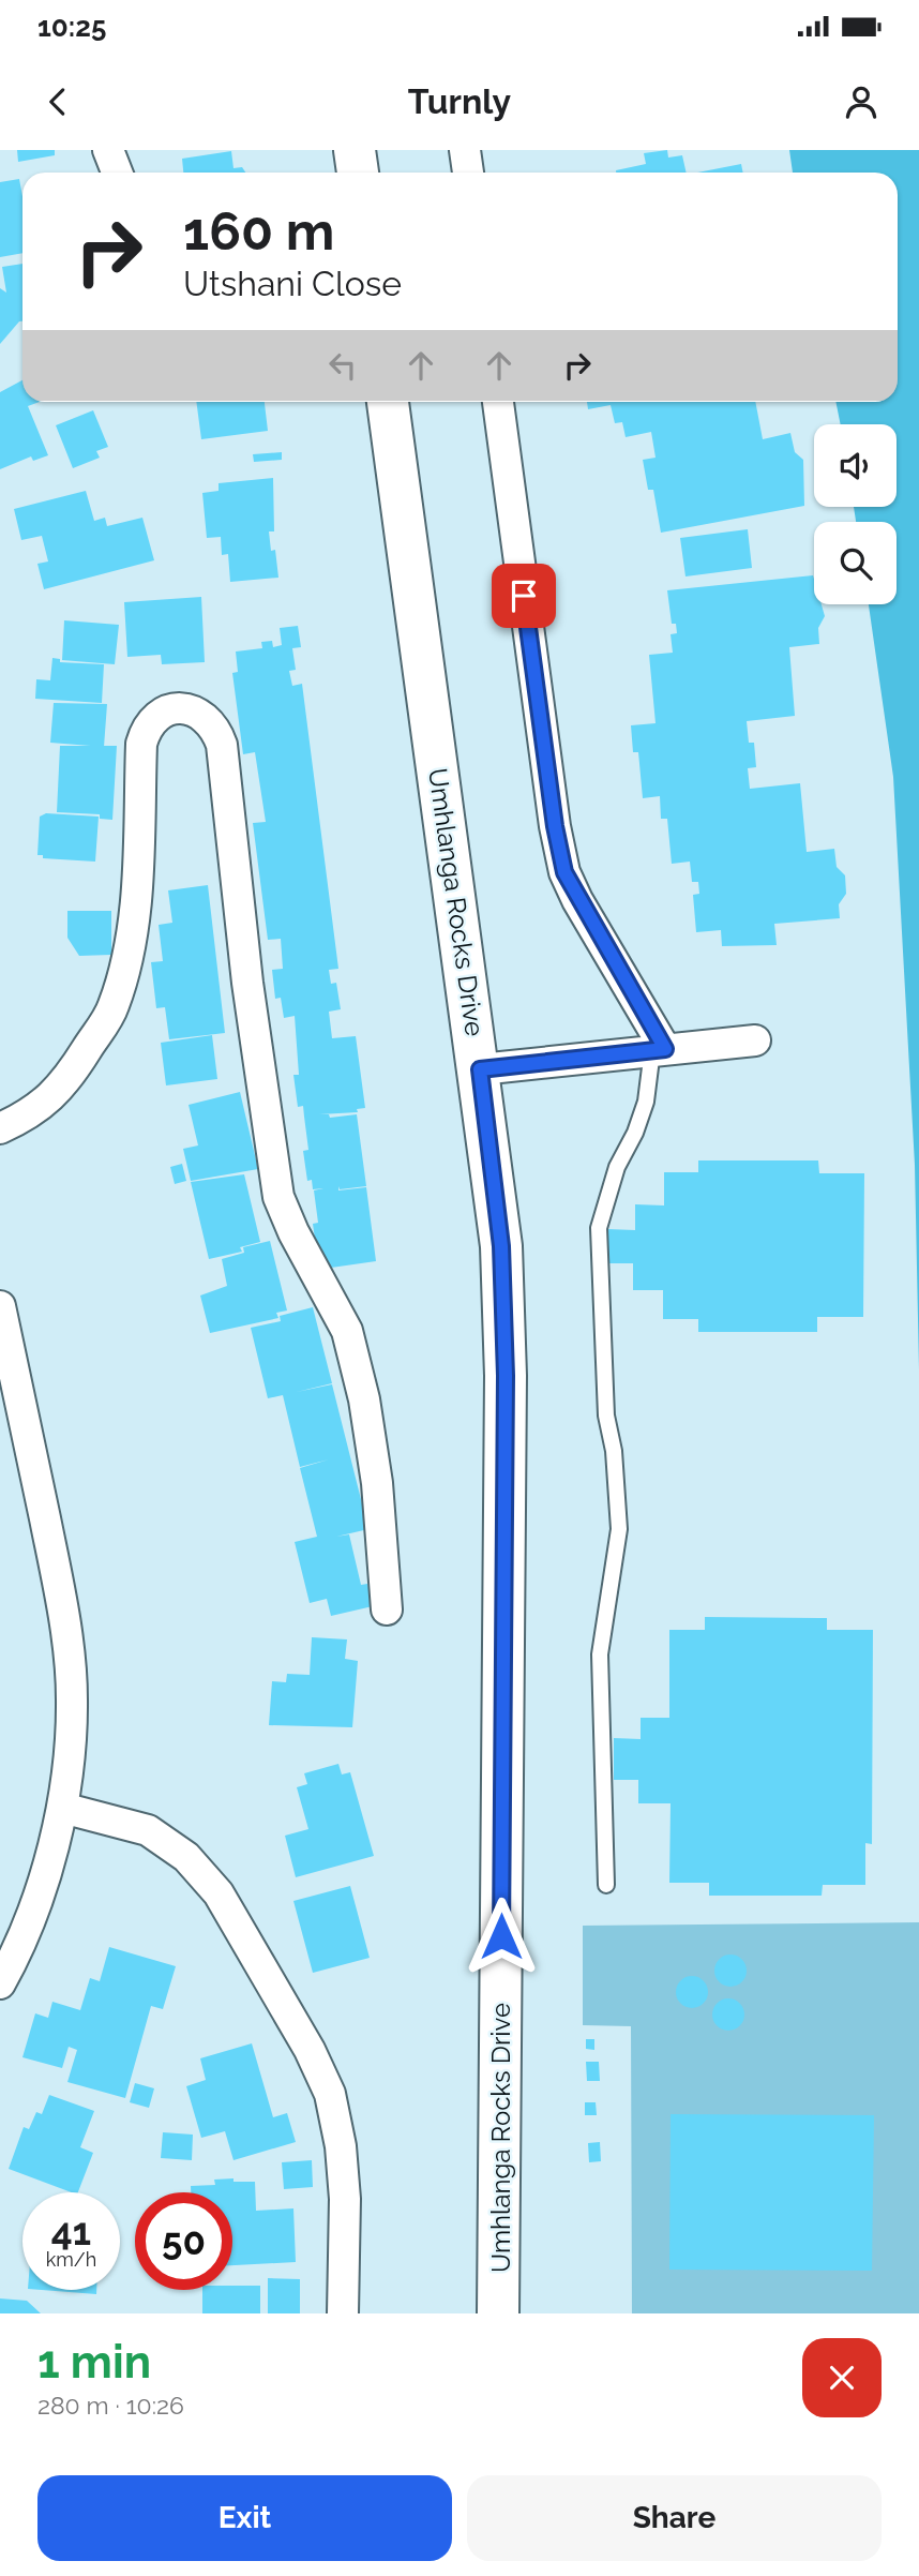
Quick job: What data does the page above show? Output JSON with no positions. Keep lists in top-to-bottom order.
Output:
{
  "streets": {
    "main road": ["Umhlanga Rocks Drive"]
  },
  "page": {
    "status": "10:25",
    "header": "Turnly",
    "turn": ["160 m", "Utshani Close"],
    "speed": "41 km/h",
    "limit": "50",
    "heading": ["1 min", "280 m · 10:26"],
    "buttons": ["Exit", "Share"]
  }
}
